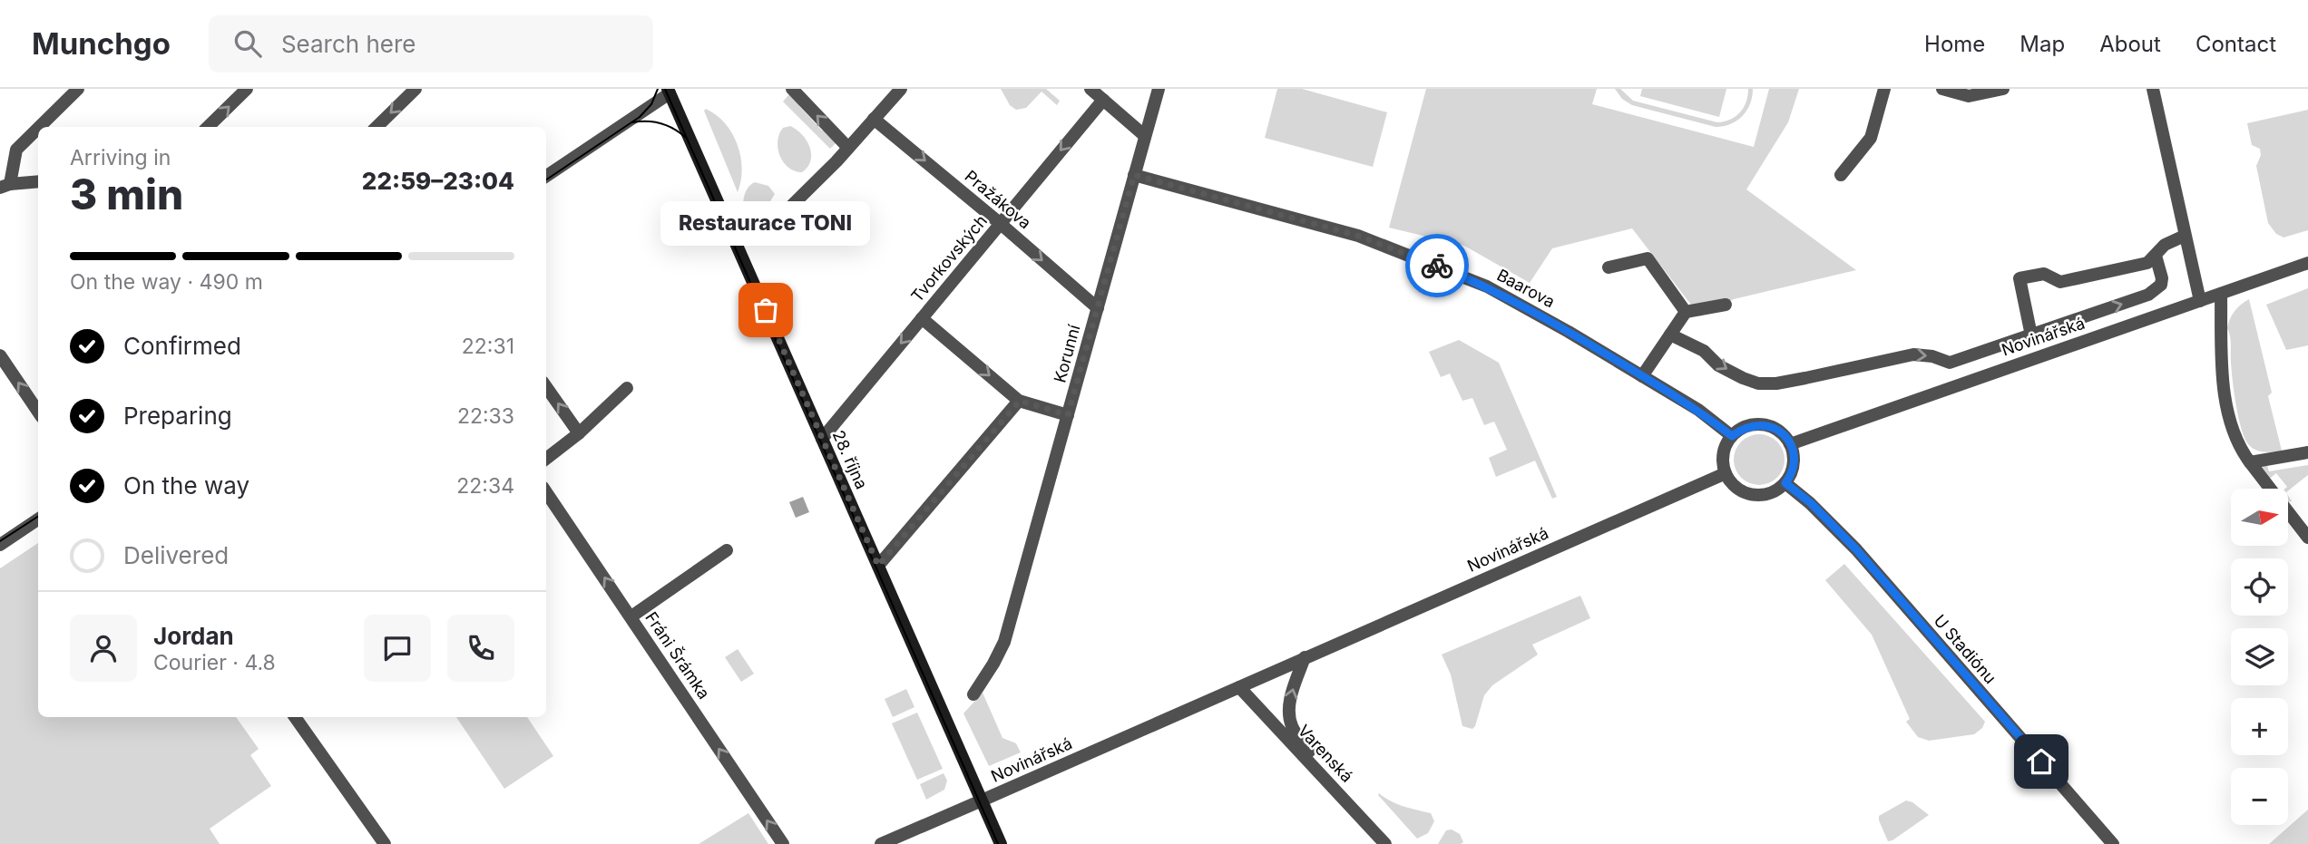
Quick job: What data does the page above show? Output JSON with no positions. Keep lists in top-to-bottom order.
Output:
{
  "streets": {
    "main road": ["28. října"],
    "street": [
      "Pražákova",
      "Tvorkovských",
      "Baarova",
      "Novinářská",
      "Korunní",
      "U Stadiónu",
      "Fráni Šrámka",
      "Varenská"
    ]
  },
  "crossings": [
    ["Pražákova", "Tvorkovských"],
    ["Pražákova", "Korunní"],
    ["Tvorkovských", "28. října"],
    ["Baarova", "Novinářská"],
    ["Baarova", "Korunní"],
    ["Baarova", "U Stadiónu"],
    ["Novinářská", "28. října"],
    ["Novinářská", "U Stadiónu"],
    ["Novinářská", "Varenská"]
  ],
  "one_way": ["Pražákova", "Tvorkovských", "Fráni Šrámka"],
  "places": ["Restaurace TONI"],
  "north": "right",
  "page": {
    "header": "Munchgo",
    "search": "Search here",
    "nav": [
      "Home",
      "Map",
      "About",
      "Contact"
    ],
    "heading": ["3 min", "Arriving in", "22:59–23:04"],
    "panel": ["Jordan", "Courier · 4.8"],
    "bubble": "Restaurace TONI",
    "bar": "On the way · 490 m",
    "list": [
      ["Confirmed", "22:31"],
      ["Preparing", "22:33"],
      ["On the way", "22:34"],
      "Delivered"
    ],
    "map_buttons": ["+", "−"]
  }
}
